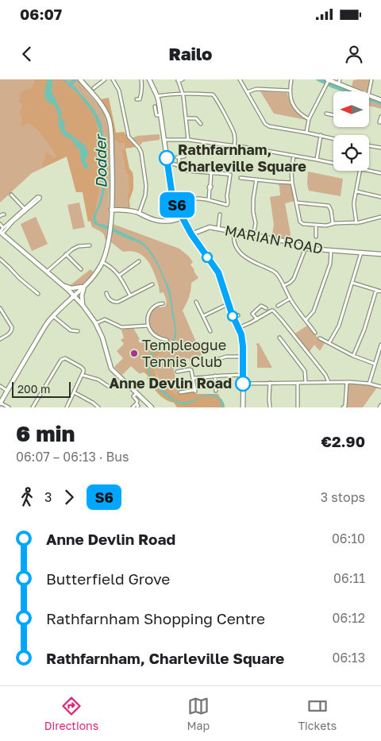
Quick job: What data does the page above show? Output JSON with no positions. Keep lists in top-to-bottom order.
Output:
{
  "streets": {
    "main road": ["MARIAN ROAD"]
  },
  "water": ["Dodder"],
  "places": ["Rathfarnham, Charleville Square", "Templeogue Tennis Club", "Anne Devlin Road"],
  "lines": ["bus line S6"],
  "scale_bar": "200 m",
  "north": "left",
  "page": {
    "status": "06:07",
    "header": "Railo",
    "on_map": "S6",
    "scale": "200 m",
    "heading": ["6 min", "06:07 – 06:13 · Bus", "€2.90"],
    "legs": ["3", "S6", "3 stops"],
    "list": [
      {
        "name": "Anne Devlin Road",
        "value": "06:10"
      },
      {
        "name": "Butterfield Grove",
        "value": "06:11"
      },
      {
        "name": "Rathfarnham Shopping Centre",
        "value": "06:12"
      },
      {
        "name": "Rathfarnham, Charleville Square",
        "value": "06:13"
      }
    ],
    "tabs": ["Directions", "Map", "Tickets"]
  }
}
